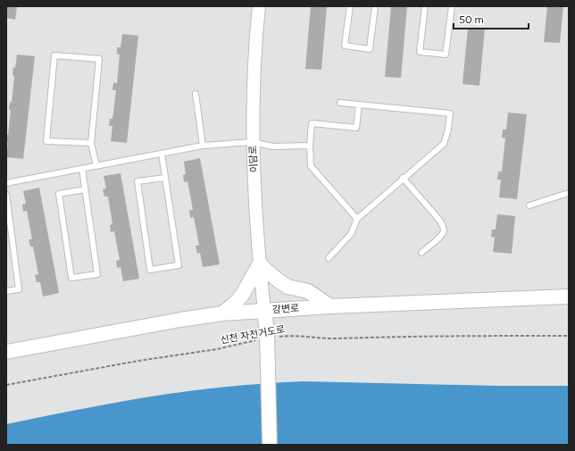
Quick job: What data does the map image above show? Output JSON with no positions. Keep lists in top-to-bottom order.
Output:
{
  "streets": {
    "main road": ["강변로"],
    "street": ["이담로"],
    "path": ["신천 자전거도로"]
  },
  "crossings": [
    ["이담로", "강변로"]
  ],
  "scale_bar": "50 m"
}
